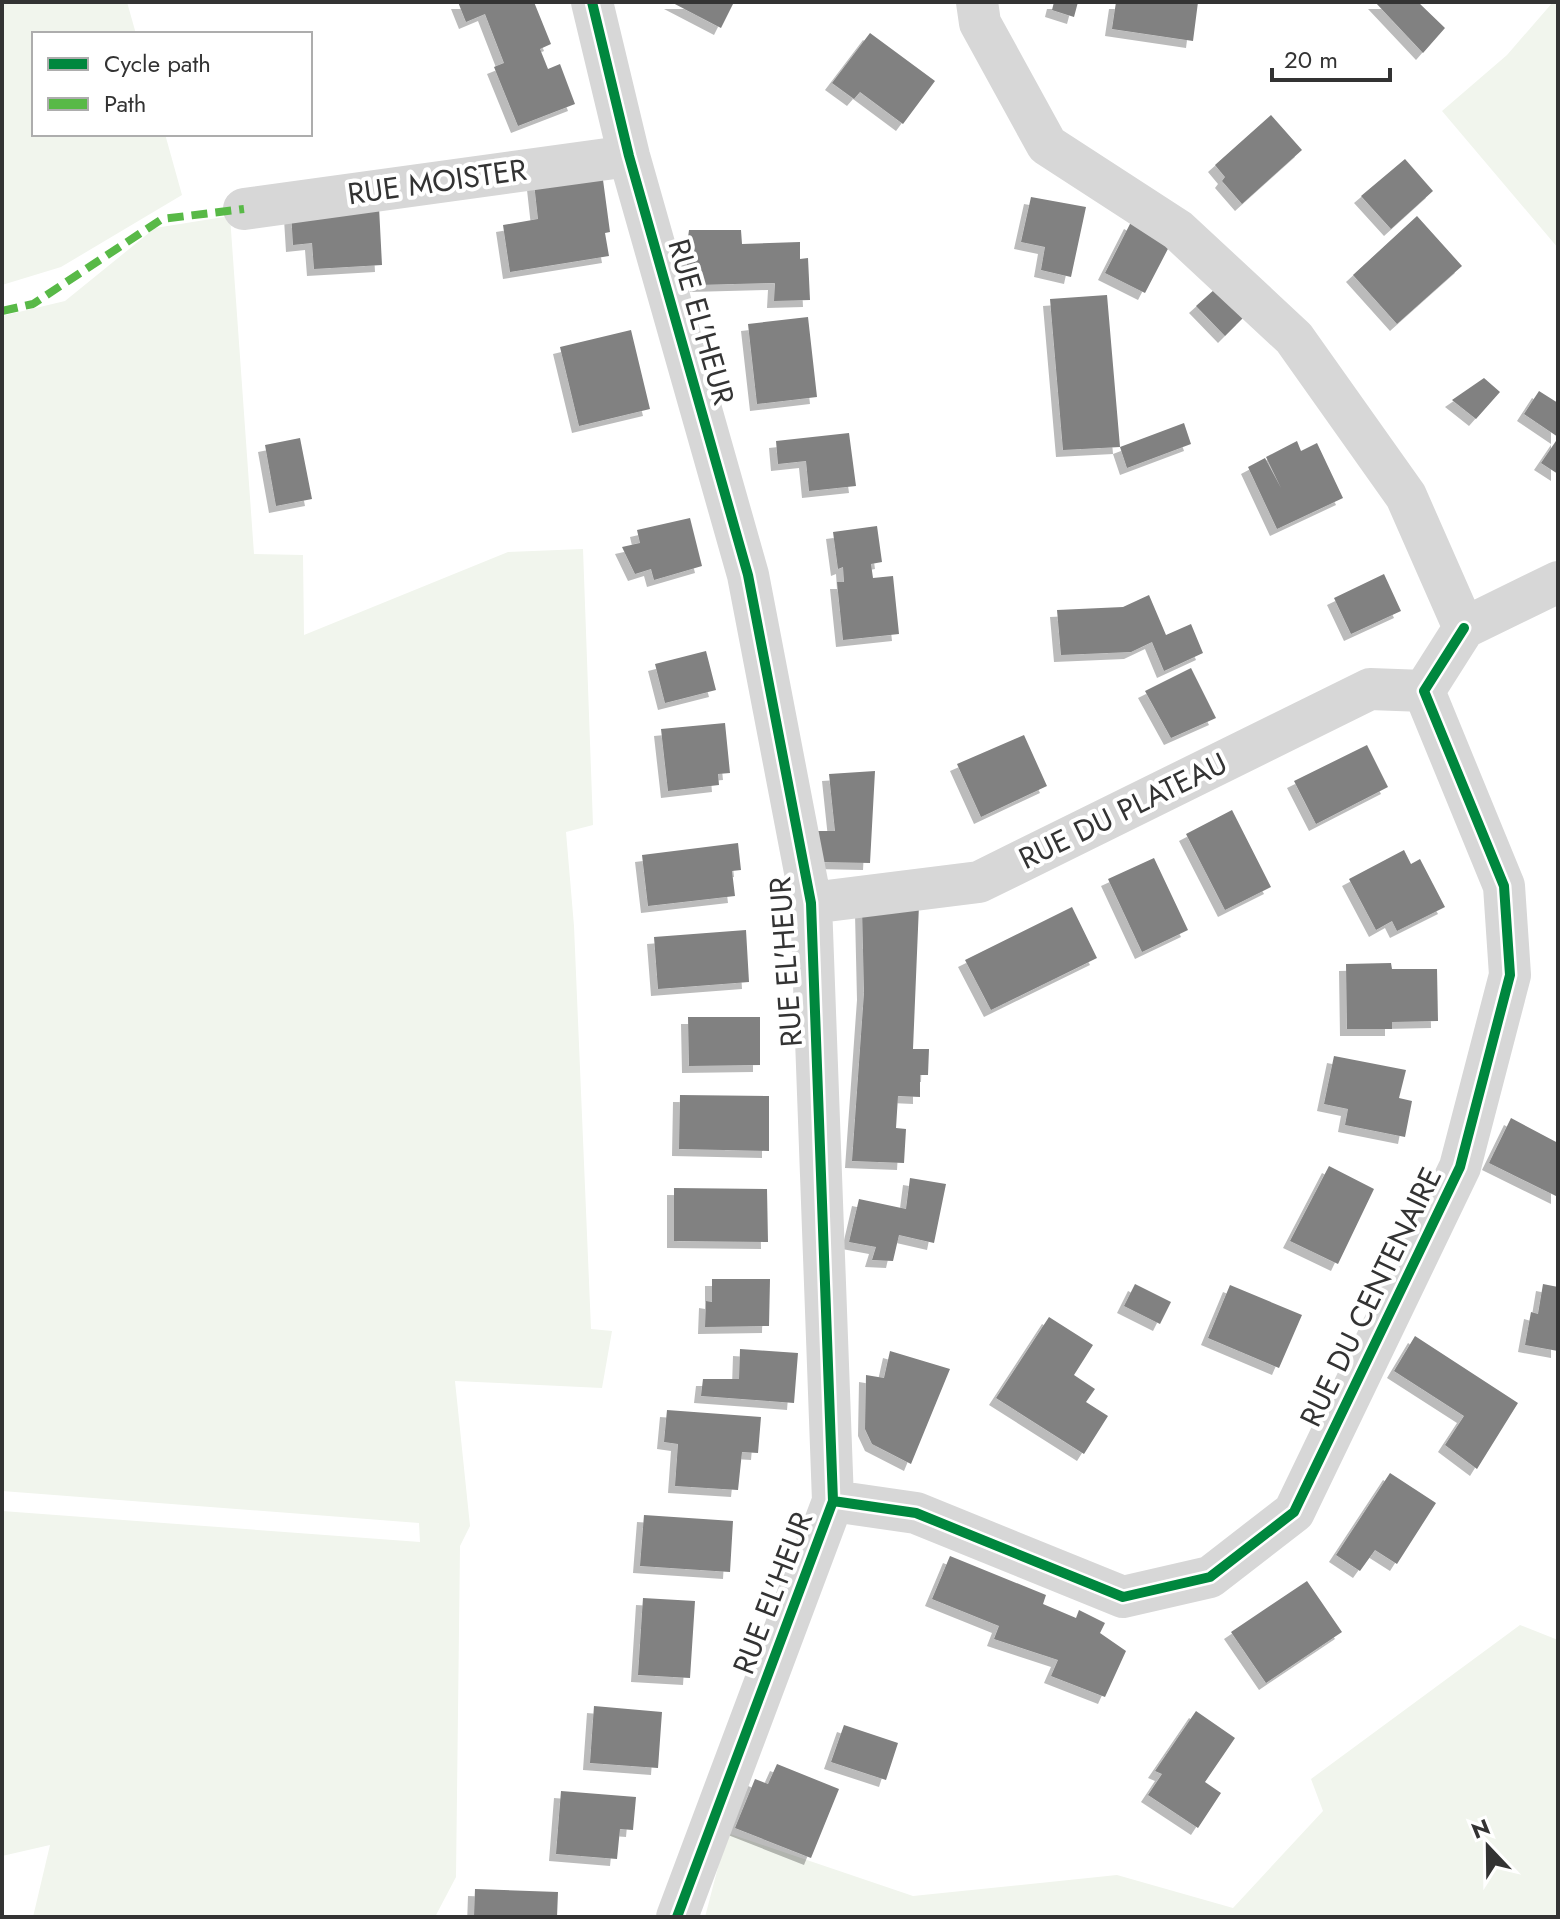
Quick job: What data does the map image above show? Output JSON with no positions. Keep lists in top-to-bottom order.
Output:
{
  "streets": {
    "street": [
      "RUE MOISTER",
      "RUE EL'HEUR",
      "RUE DU PLATEAU",
      "RUE DU CENTENAIRE"
    ]
  },
  "crossings": [
    ["RUE MOISTER", "RUE EL'HEUR"],
    ["RUE EL'HEUR", "RUE DU PLATEAU"],
    ["RUE EL'HEUR", "RUE DU CENTENAIRE"],
    ["RUE DU PLATEAU", "RUE DU CENTENAIRE"]
  ],
  "legend": ["Cycle path", "Path"],
  "scale_bar": "20 m",
  "north": "top"
}
